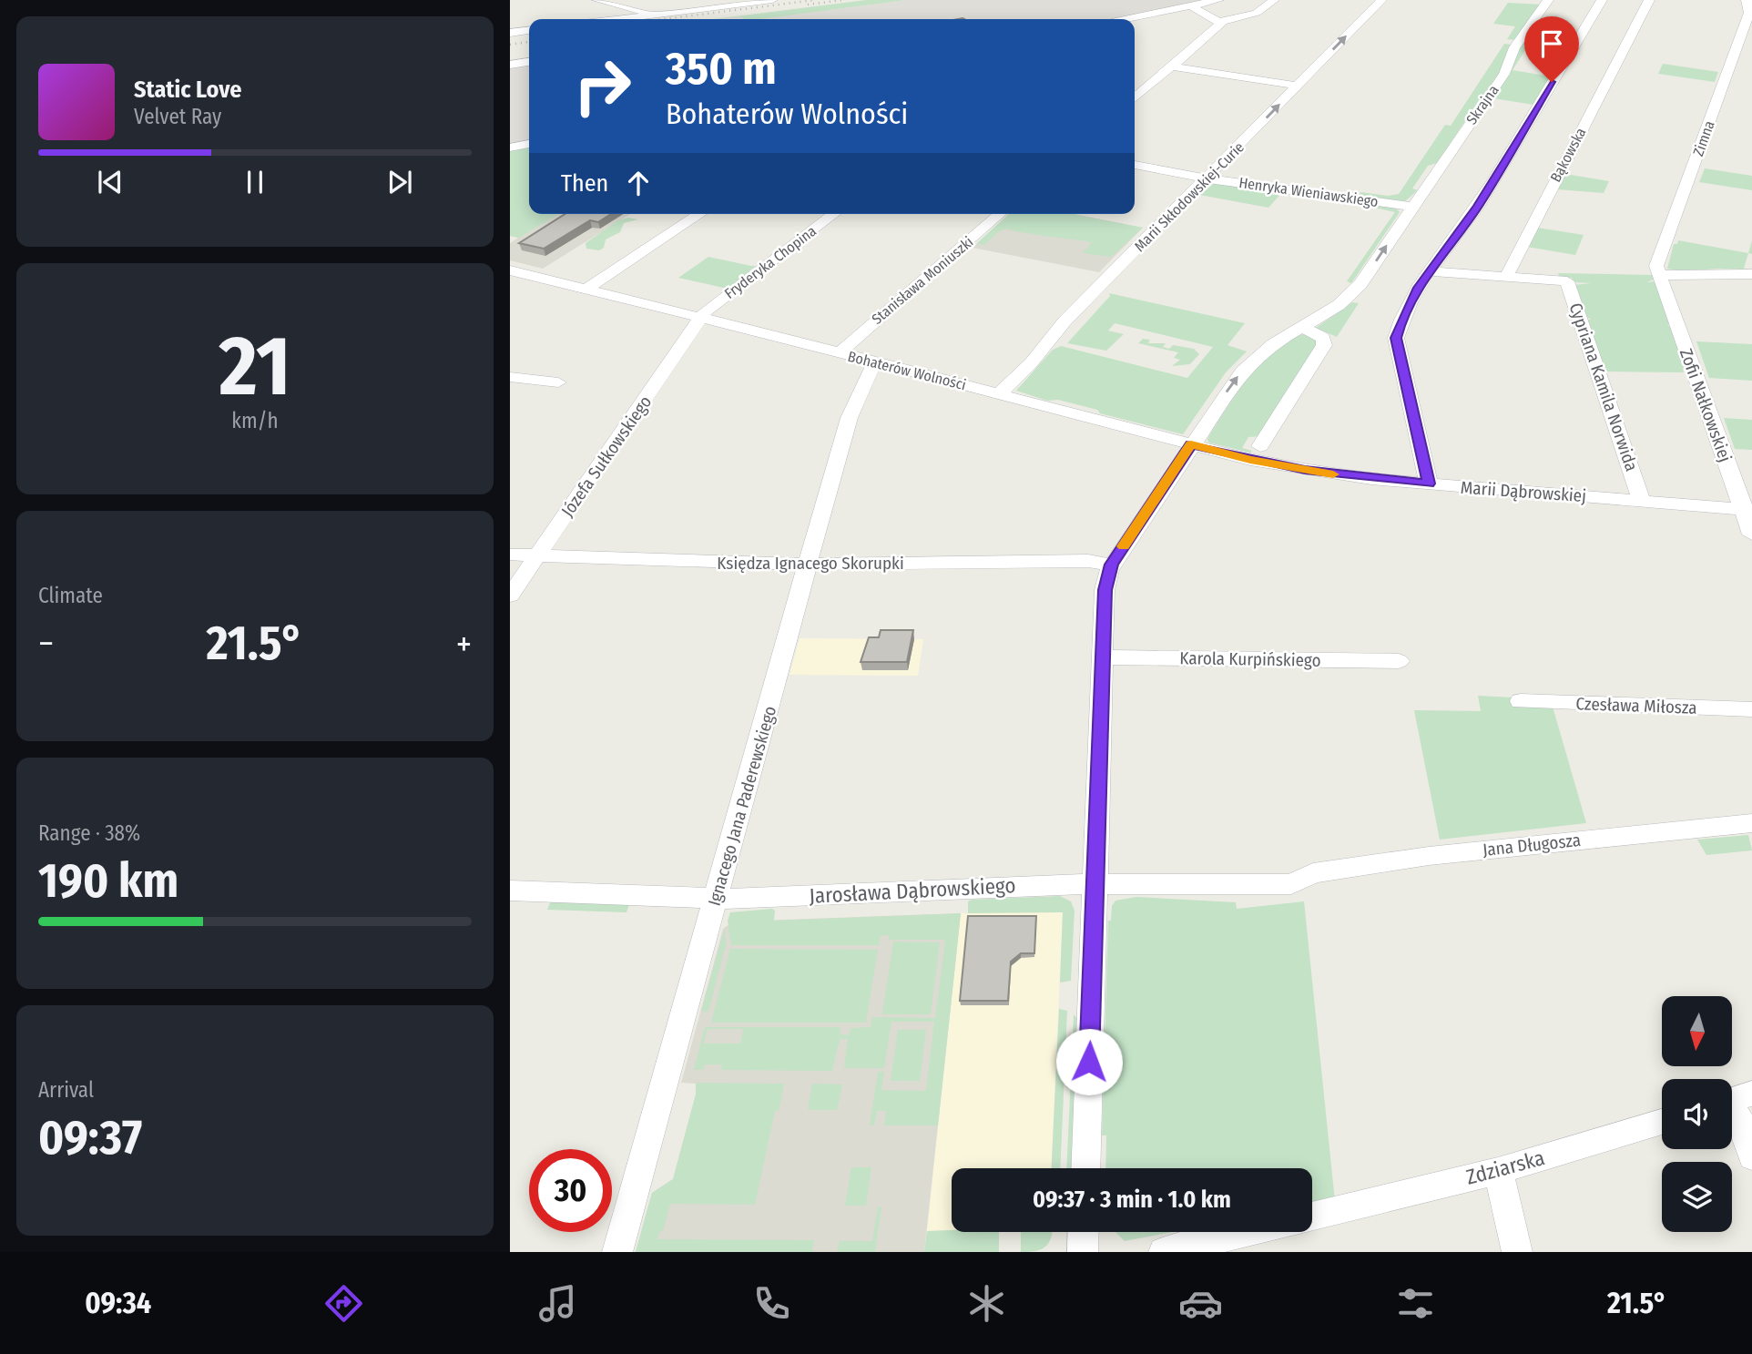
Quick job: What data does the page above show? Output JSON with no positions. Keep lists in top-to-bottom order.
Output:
{
  "streets": {
    "street": [
      "Skrajna",
      "Zimna",
      "Bąkowska",
      "Henryka Wieniawskiego",
      "Marii Skłodowskiej-Curie",
      "Fryderyka Chopina",
      "Stanisława Moniuszki",
      "Bohaterów Wolności",
      "Cypriana Kamila Norwida",
      "Zofii Nałkowskiej",
      "Józefa Sułkowskiego",
      "Marii Dąbrowskiej",
      "Księdza Ignacego Skorupki",
      "Karola Kurpińskiego",
      "Czesława Miłosza",
      "Ignacego Jana Paderewskiego",
      "Jana Długosza",
      "Jarosława Dąbrowskiego",
      "Zdziarska"
    ]
  },
  "crossings": [
    ["Skrajna", "Henryka Wieniawskiego"],
    ["Skrajna", "Bohaterów Wolności"],
    ["Skrajna", "Księdza Ignacego Skorupki"],
    ["Zimna", "Zofii Nałkowskiej"],
    ["Henryka Wieniawskiego", "Marii Skłodowskiej-Curie"],
    ["Marii Skłodowskiej-Curie", "Bohaterów Wolności"],
    ["Fryderyka Chopina", "Bohaterów Wolności"],
    ["Fryderyka Chopina", "Józefa Sułkowskiego"],
    ["Stanisława Moniuszki", "Bohaterów Wolności"],
    ["Bohaterów Wolności", "Józefa Sułkowskiego"],
    ["Bohaterów Wolności", "Marii Dąbrowskiej"],
    ["Bohaterów Wolności", "Ignacego Jana Paderewskiego"],
    ["Cypriana Kamila Norwida", "Marii Dąbrowskiej"],
    ["Zofii Nałkowskiej", "Marii Dąbrowskiej"],
    ["Józefa Sułkowskiego", "Księdza Ignacego Skorupki"],
    ["Księdza Ignacego Skorupki", "Ignacego Jana Paderewskiego"],
    ["Ignacego Jana Paderewskiego", "Jarosława Dąbrowskiego"],
    ["Jana Długosza", "Jarosława Dąbrowskiego"]
  ],
  "one_way": ["Skrajna"],
  "north": "bottom",
  "page": {
    "turn": ["350 m", "Bohaterów Wolności"],
    "song": ["Static Love", "Velvet Ray"],
    "then": "Then",
    "tile": [
      ["21", "km/h"],
      "Climate",
      ["Range · 38%", "190 km"],
      ["Arrival", "09:37"]
    ],
    "heat": ["−", "21.5°", "+"],
    "limit": "30",
    "trip": "09:37 · 3 min · 1.0 km",
    "tabs": ["09:34", "21.5°"]
  }
}
